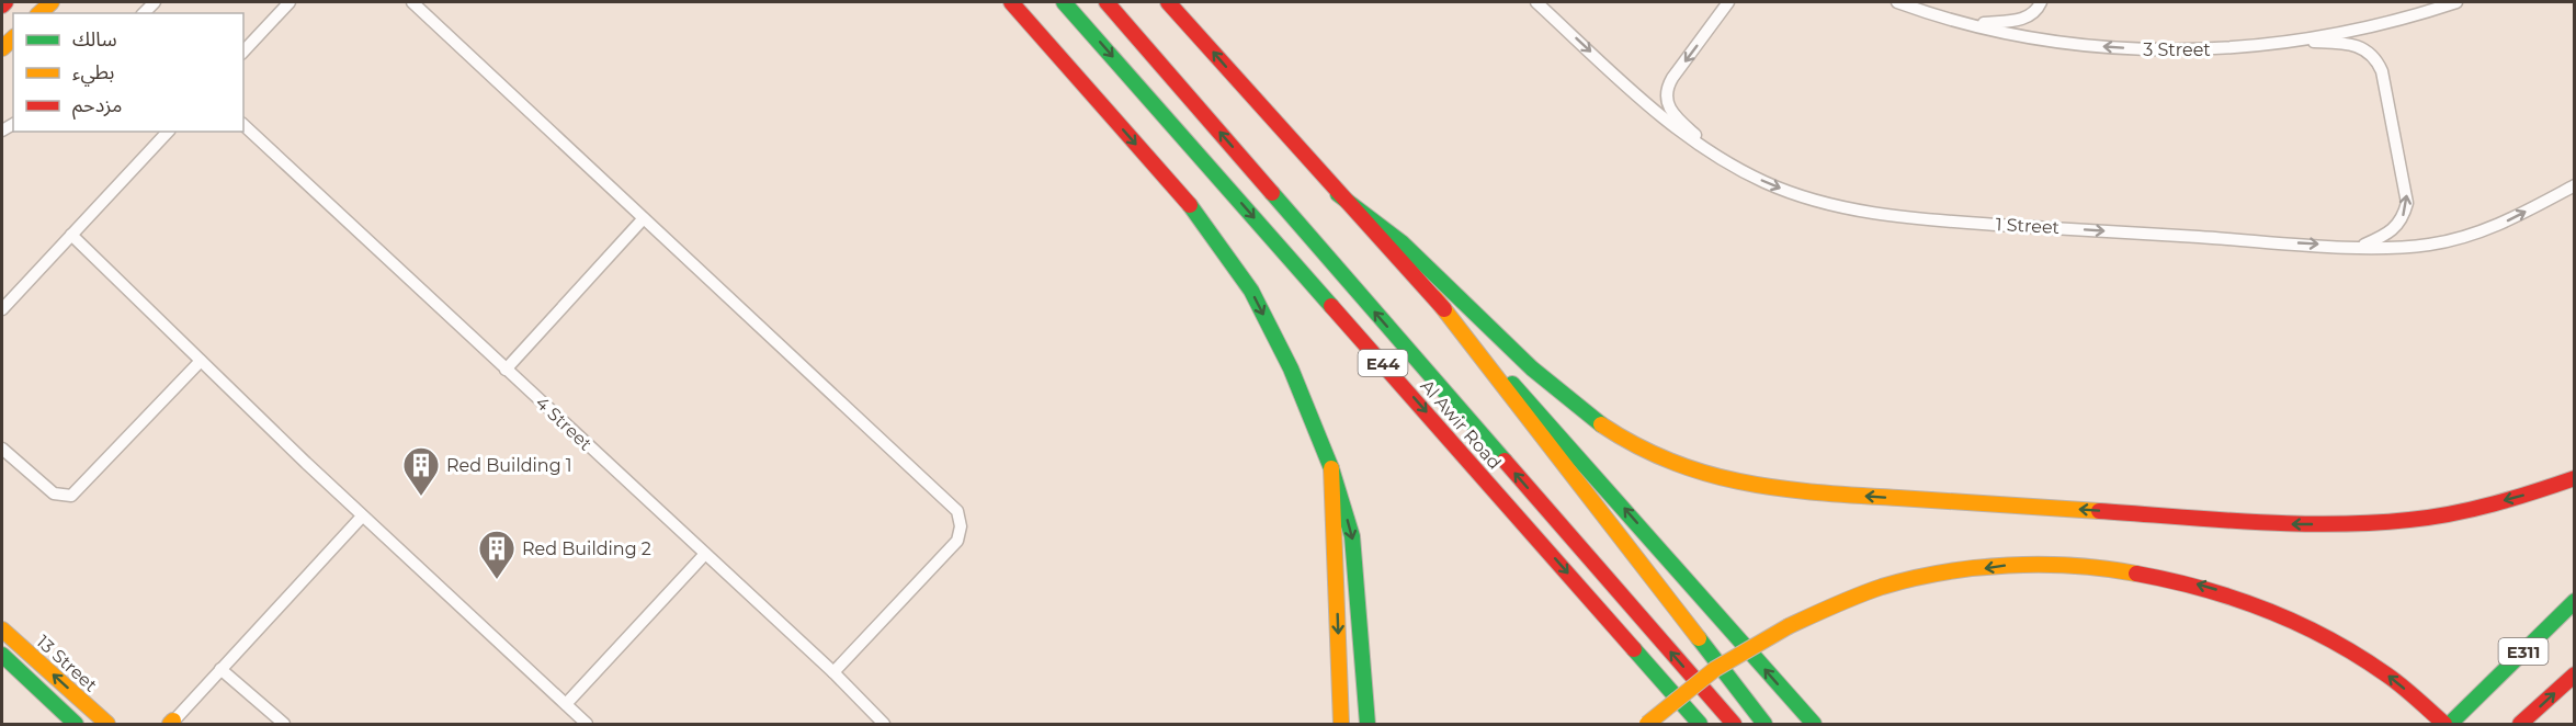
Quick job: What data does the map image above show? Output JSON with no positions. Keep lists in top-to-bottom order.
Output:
{
  "streets": {
    "main road": [
      "E44",
      "Al Awir Road",
      "E311",
      "13 Street"
    ],
    "street": ["3 Street", "1 Street", "4 Street"]
  },
  "one_way": ["3 Street", "1 Street"],
  "places": {
    "building": ["Red Building 1", "Red Building 2"]
  },
  "legend": ["سالك", "بطيء", "مزدحم"]
}
